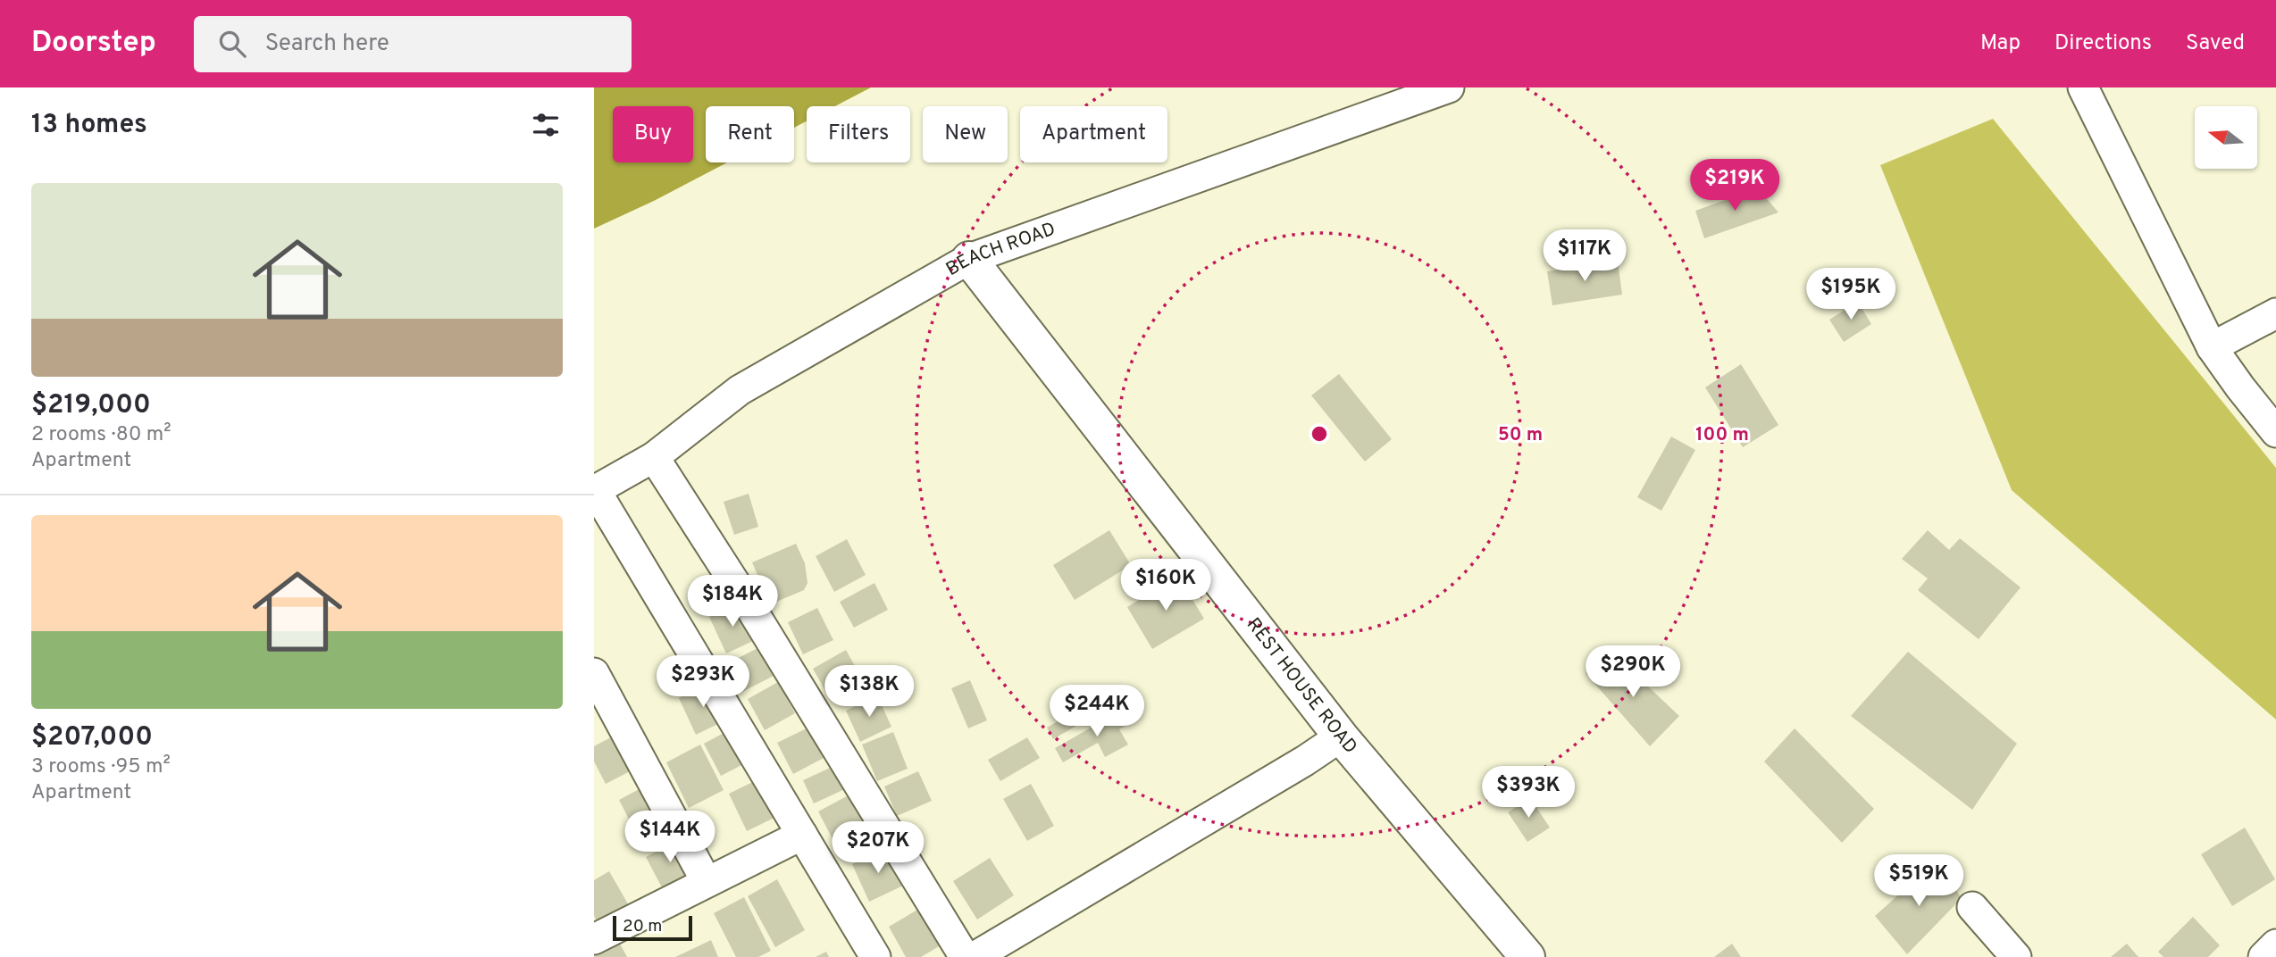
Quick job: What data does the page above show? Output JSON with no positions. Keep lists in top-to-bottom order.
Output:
{
  "streets": {
    "main road": ["REST HOUSE ROAD"],
    "street": ["BEACH ROAD"]
  },
  "crossings": [
    ["BEACH ROAD", "REST HOUSE ROAD"]
  ],
  "scale_bar": "20 m",
  "north": "left",
  "page": {
    "header": "Doorstep",
    "search": "Search here",
    "nav": ["Map", "Directions", "Saved"],
    "heading": "13 homes",
    "chip": [
      "Buy",
      "Rent",
      "Filters",
      "New",
      "Apartment"
    ],
    "price": [
      "$219K",
      "$117K",
      "$195K",
      "$160K",
      "$184K",
      "$290K",
      "$293K",
      "$138K",
      "$244K",
      "$393K",
      "$144K",
      "$207K",
      "$519K"
    ],
    "list": [
      {
        "name": "$219,000",
        "note": "2 rooms · 80 m² · Apartment"
      },
      {
        "name": "$207,000",
        "note": "3 rooms · 95 m² · Apartment"
      }
    ],
    "scale": "20 m"
  },
  "rings": ["50 m", "100 m"]
}
